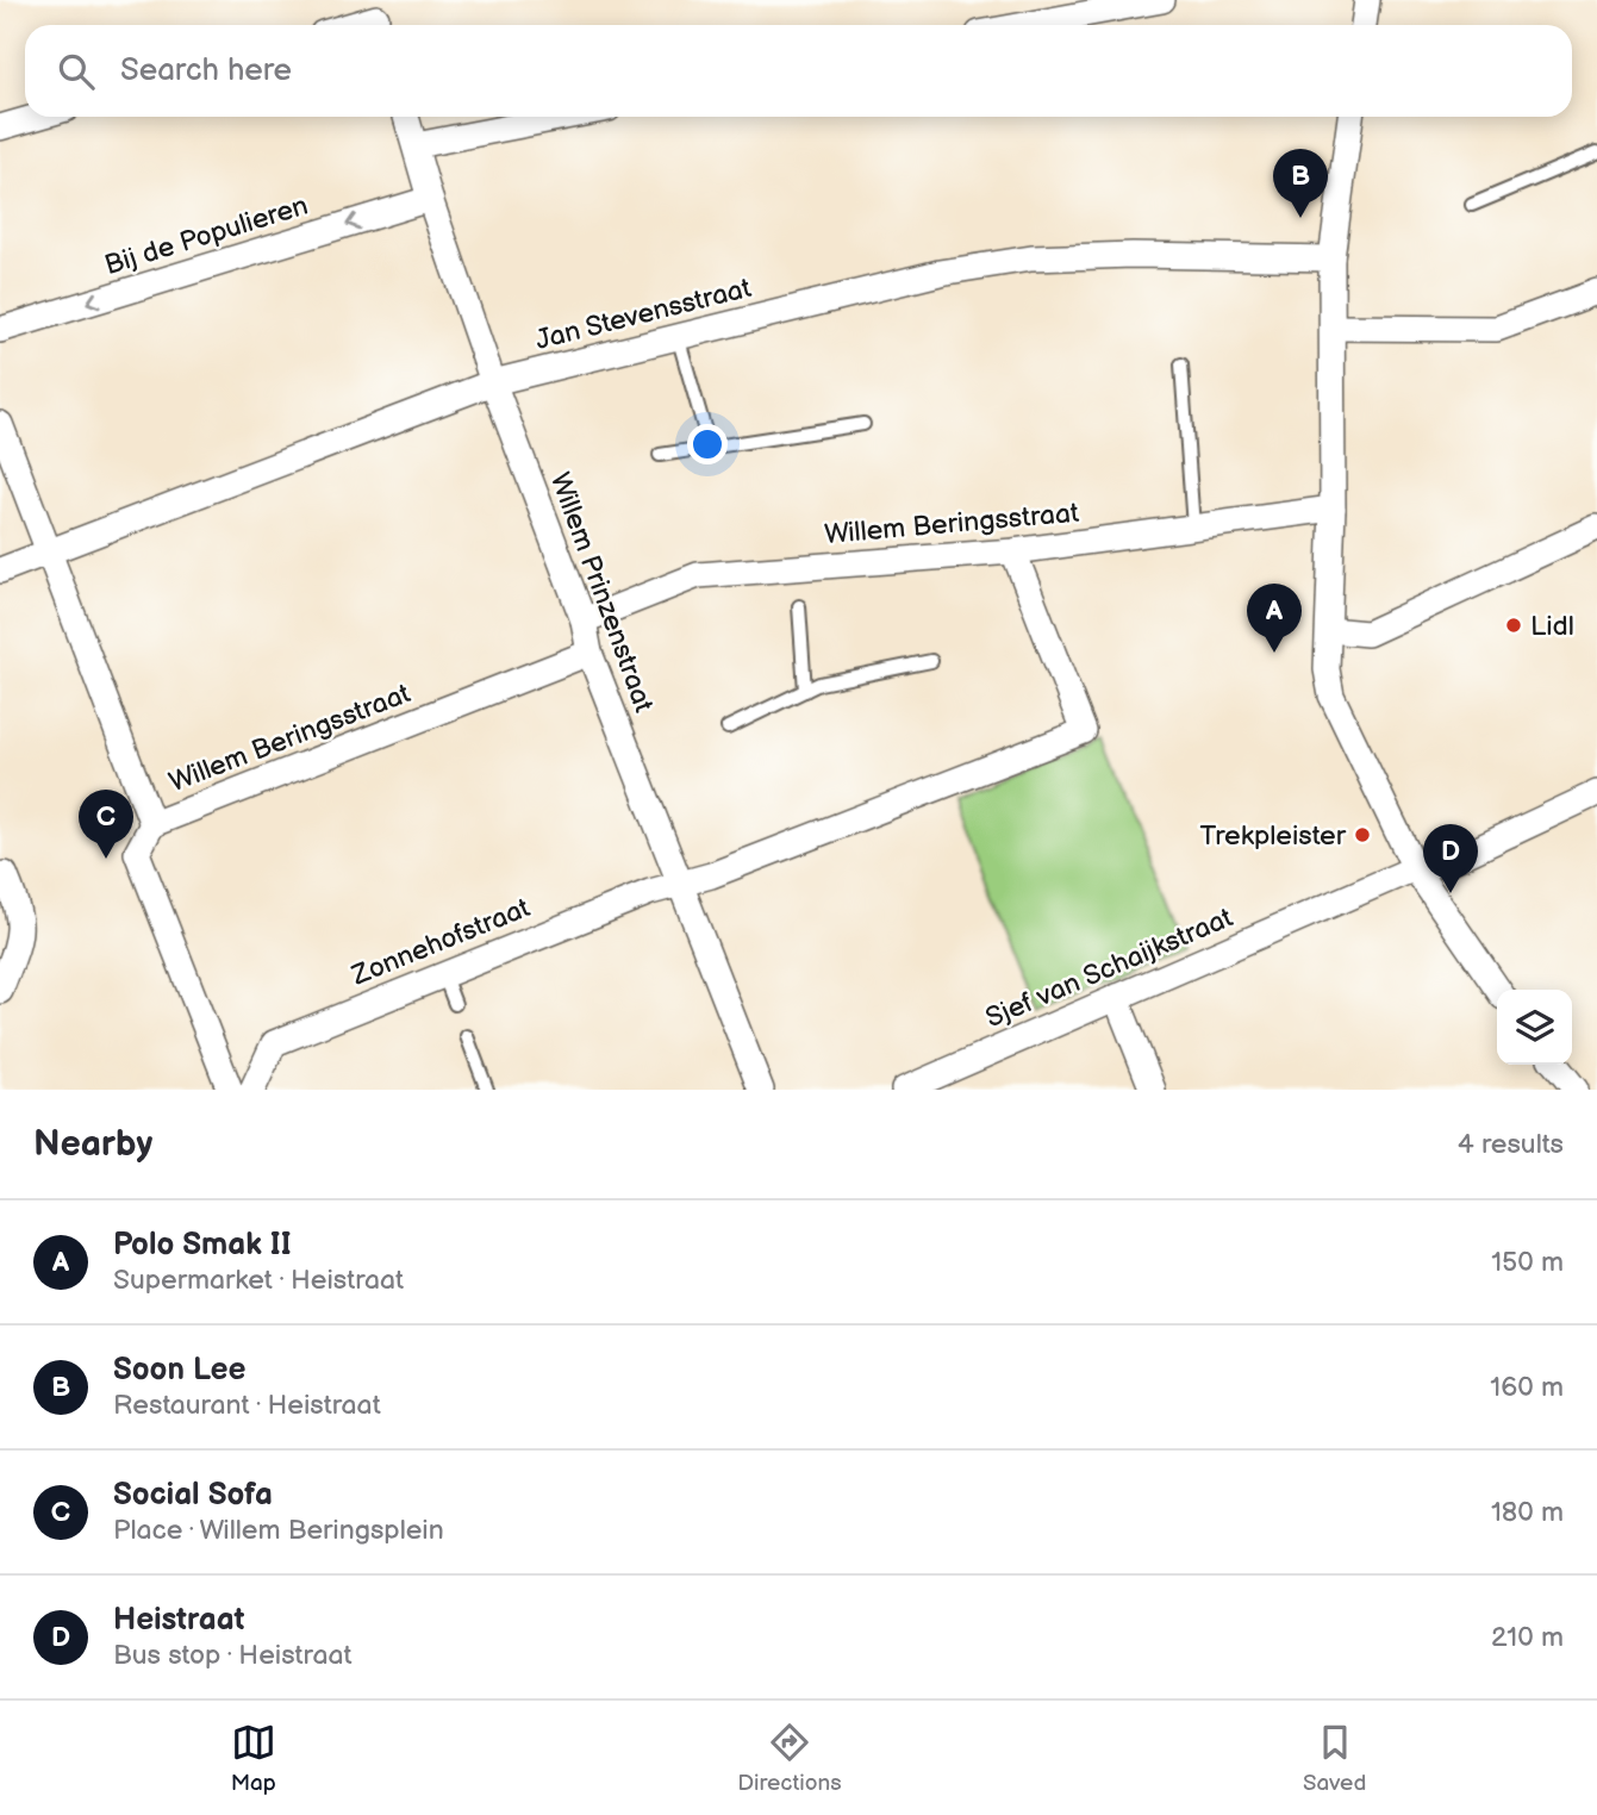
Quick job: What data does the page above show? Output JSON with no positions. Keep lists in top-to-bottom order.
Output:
{
  "streets": {
    "street": [
      "Bij de Populieren",
      "Jan Stevensstraat",
      "Willem Beringsstraat",
      "Willem Prinzenstraat",
      "Zonnehofstraat",
      "Sjef van Schaijkstraat"
    ]
  },
  "crossings": [
    ["Bij de Populieren", "Willem Prinzenstraat"],
    ["Jan Stevensstraat", "Willem Prinzenstraat"],
    ["Willem Beringsstraat", "Willem Prinzenstraat"],
    ["Willem Beringsstraat", "Zonnehofstraat"],
    ["Willem Prinzenstraat", "Zonnehofstraat"]
  ],
  "one_way": ["Bij de Populieren"],
  "places": ["Lidl", "Trekpleister"],
  "page": {
    "search": "Search here",
    "pins": [
      "B",
      "A",
      "C",
      "D"
    ],
    "heading": ["Nearby", "4 results"],
    "list": [
      {
        "mark": "A",
        "name": "Polo Smak II",
        "note": "Supermarket · Heistraat",
        "value": "150 m"
      },
      {
        "mark": "B",
        "name": "Soon Lee",
        "note": "Restaurant · Heistraat",
        "value": "160 m"
      },
      {
        "mark": "C",
        "name": "Social Sofa",
        "note": "Place · Willem Beringsplein",
        "value": "180 m"
      },
      {
        "mark": "D",
        "name": "Heistraat",
        "note": "Bus stop · Heistraat",
        "value": "210 m"
      }
    ],
    "nav": ["Map", "Directions", "Saved"]
  }
}
